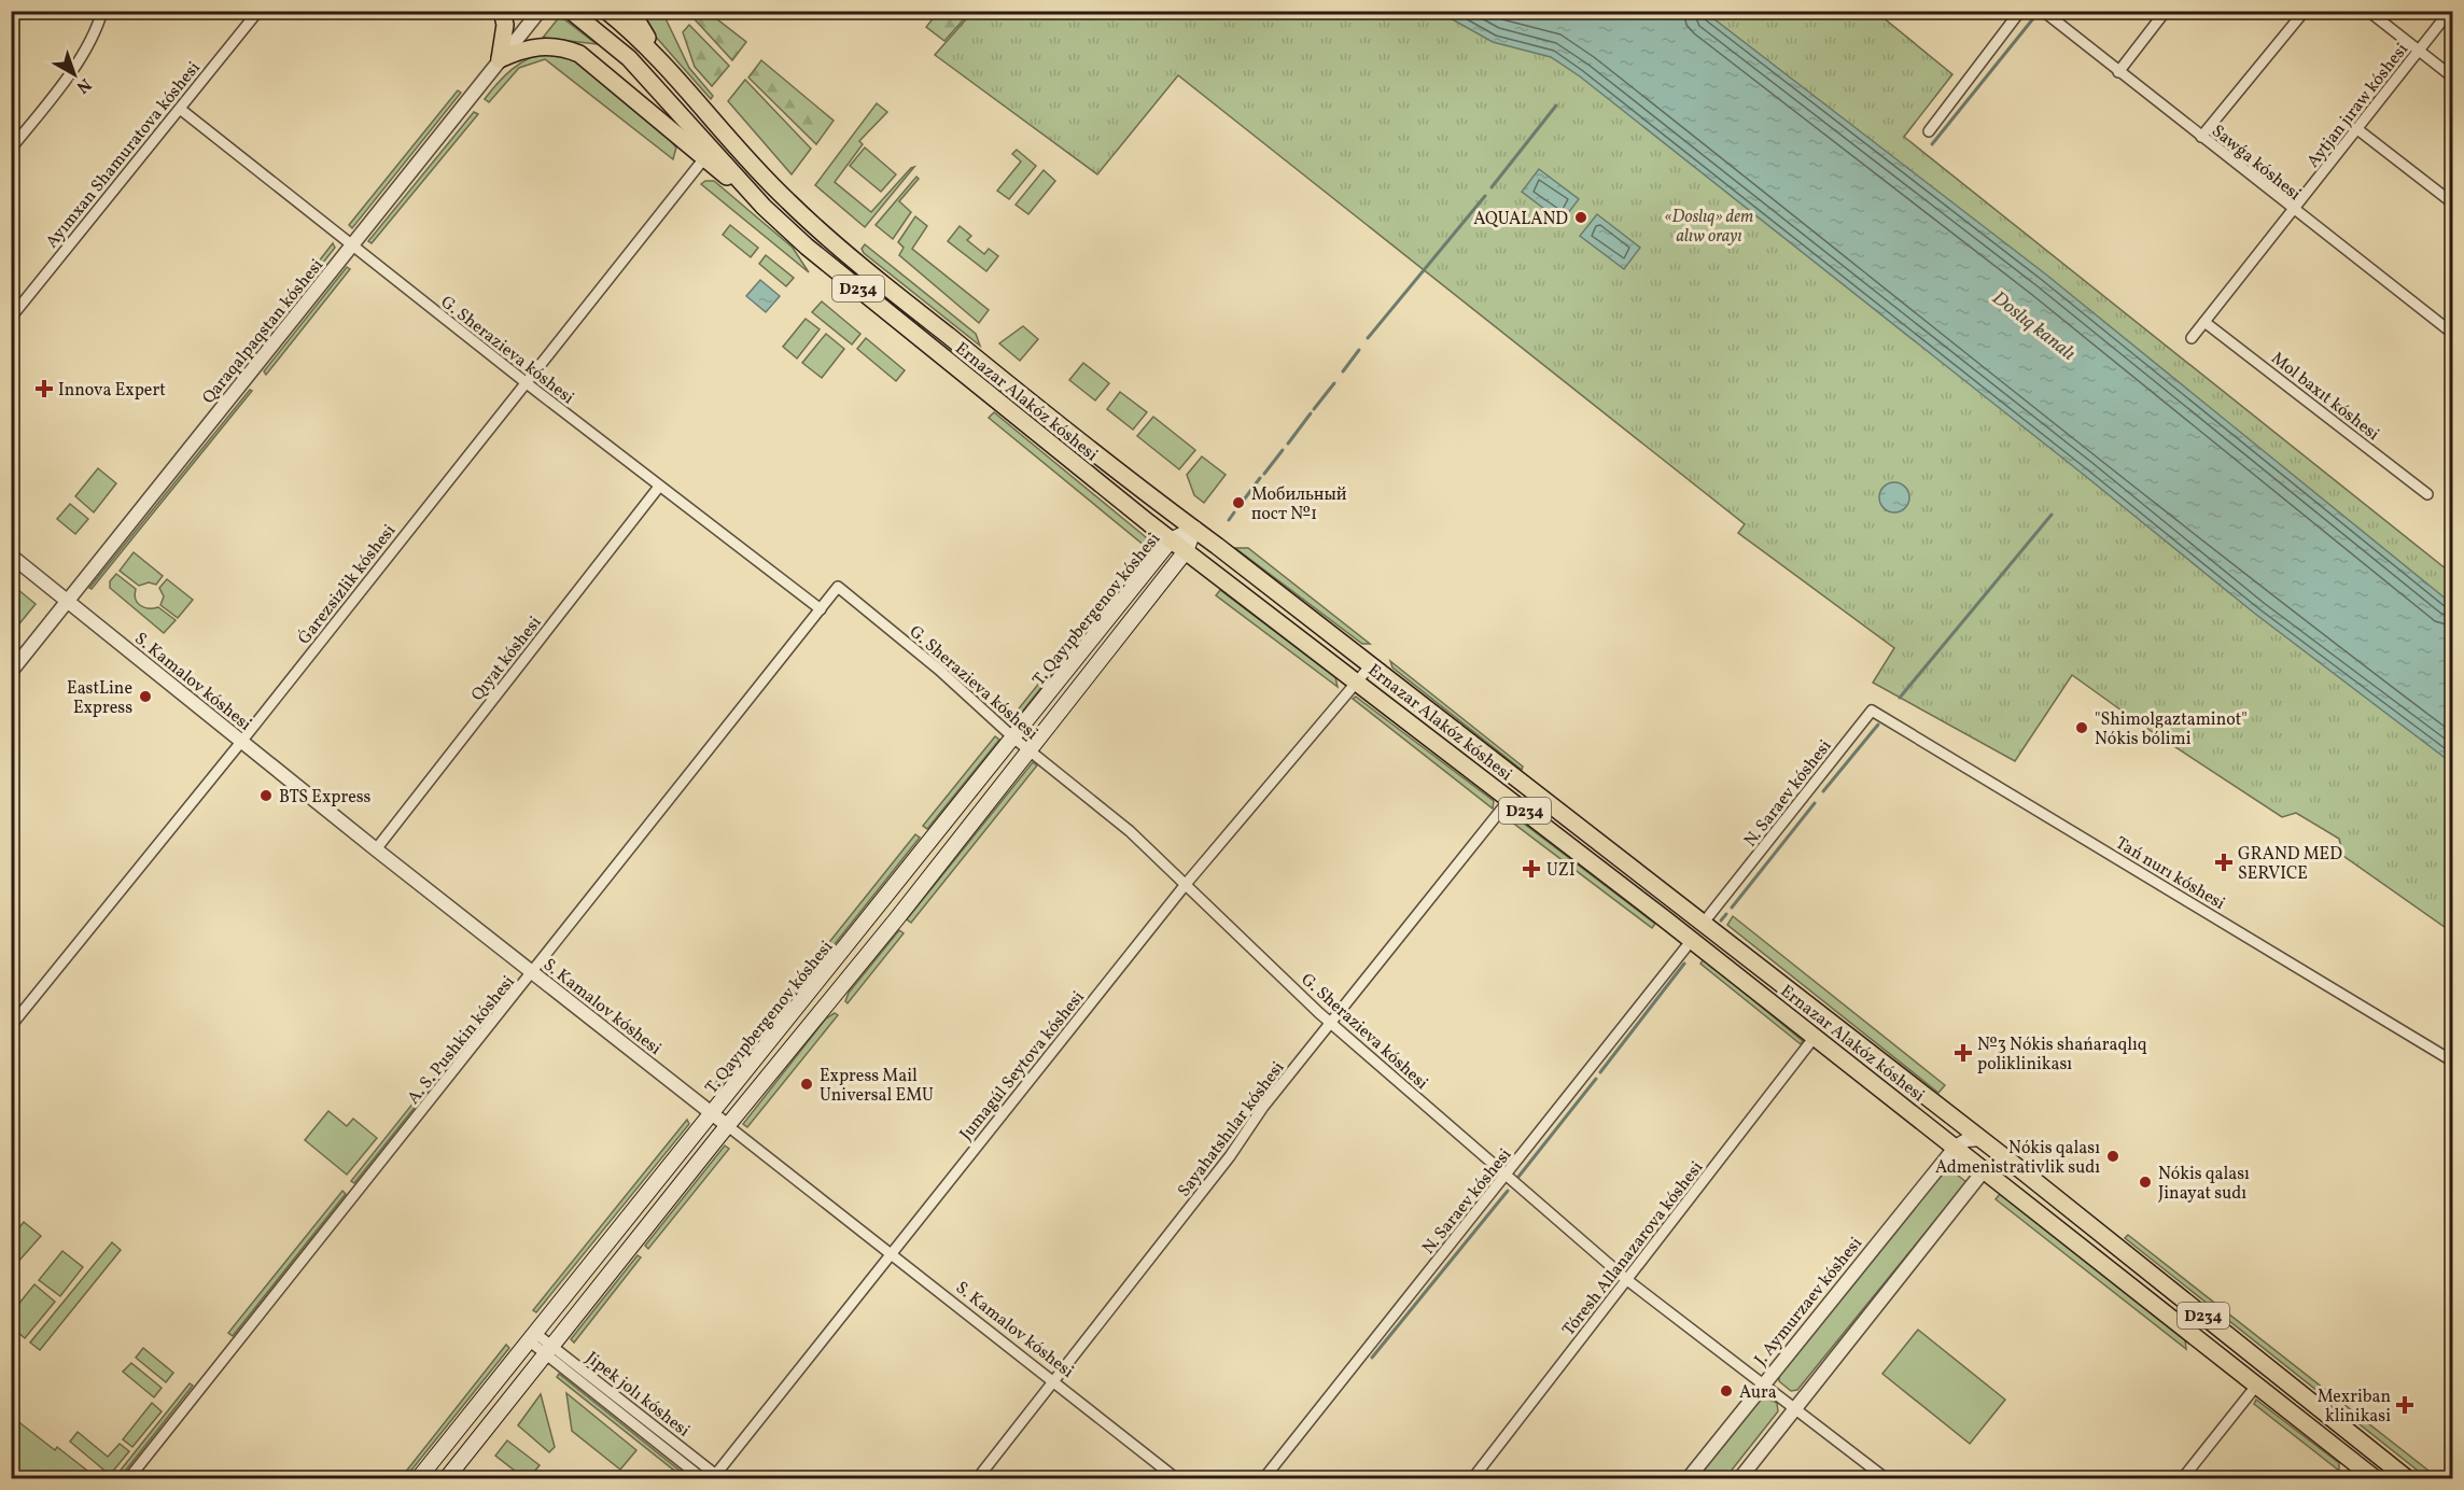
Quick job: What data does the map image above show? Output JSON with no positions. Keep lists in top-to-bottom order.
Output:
{
  "streets": {
    "main road": ["D234", "Ernazar Alakóz kóshesi", "T. Qayıpbergenov kóshesi"],
    "street": [
      "Aytjan jıraw kóshesi",
      "Ayımxan Shamuratova kóshesi",
      "Sawǵa kóshesi",
      "Qaraqalpaqstan kóshesi",
      "G. Sherazieva kóshesi",
      "Mol baxıt kóshesi",
      "Ǵarezsizlik kóshesi",
      "Qıyat kóshesi",
      "S. Kamalov kóshesi",
      "N. Saraev kóshesi",
      "Tań nurı kóshesi",
      "A. S. Pushkin kóshesi",
      "Jumagúl Seytova kóshesi",
      "Sayahatshılar kóshesi",
      "Tóresh Allanazarova kóshesi",
      "J. Aymurzaev kóshesi",
      "Jipek jolı kóshesi"
    ]
  },
  "crossings": [
    ["Aytjan jıraw kóshesi", "Sawǵa kóshesi"],
    ["Aytjan jıraw kóshesi", "Mol baxıt kóshesi"],
    ["Ayımxan Shamuratova kóshesi", "G. Sherazieva kóshesi"],
    ["Qaraqalpaqstan kóshesi", "G. Sherazieva kóshesi"],
    ["Qaraqalpaqstan kóshesi", "S. Kamalov kóshesi"],
    ["G. Sherazieva kóshesi", "Ǵarezsizlik kóshesi"],
    ["G. Sherazieva kóshesi", "T. Qayıpbergenov kóshesi"],
    ["G. Sherazieva kóshesi", "Qıyat kóshesi"],
    ["G. Sherazieva kóshesi", "N. Saraev kóshesi"],
    ["G. Sherazieva kóshesi", "A. S. Pushkin kóshesi"],
    ["G. Sherazieva kóshesi", "Jumagúl Seytova kóshesi"],
    ["G. Sherazieva kóshesi", "Sayahatshılar kóshesi"],
    ["G. Sherazieva kóshesi", "Tóresh Allanazarova kóshesi"],
    ["G. Sherazieva kóshesi", "J. Aymurzaev kóshesi"],
    ["Ernazar Alakóz kóshesi", "T. Qayıpbergenov kóshesi"],
    ["Ernazar Alakóz kóshesi", "N. Saraev kóshesi"],
    ["Ernazar Alakóz kóshesi", "Jumagúl Seytova kóshesi"],
    ["Ernazar Alakóz kóshesi", "Sayahatshılar kóshesi"],
    ["Ernazar Alakóz kóshesi", "Tóresh Allanazarova kóshesi"],
    ["Ernazar Alakóz kóshesi", "J. Aymurzaev kóshesi"],
    ["Ǵarezsizlik kóshesi", "S. Kamalov kóshesi"],
    ["T. Qayıpbergenov kóshesi", "S. Kamalov kóshesi"],
    ["T. Qayıpbergenov kóshesi", "Jipek jolı kóshesi"],
    ["Qıyat kóshesi", "S. Kamalov kóshesi"],
    ["S. Kamalov kóshesi", "A. S. Pushkin kóshesi"],
    ["S. Kamalov kóshesi", "Jumagúl Seytova kóshesi"],
    ["S. Kamalov kóshesi", "Sayahatshılar kóshesi"],
    ["N. Saraev kóshesi", "Tań nurı kóshesi"],
    ["Jumagúl Seytova kóshesi", "Jipek jolı kóshesi"]
  ],
  "water": ["Doslıq kanalı"],
  "parks": ["«Doslıq» dem alıw orayı"],
  "places": {
    "other": [
      "AQUALAND",
      "Мобильный пост №1",
      "EastLine Express",
      "\"Shimolgaztaminot\" Nókis bólimi",
      "BTS Express",
      "Express Mail Universal EMU",
      "Nókis qalası Admenistrativlik sudı",
      "Nókis qalası Jinayat sudı",
      "Aura"
    ],
    "health": [
      "Innova Expert",
      "GRAND MED SERVICE",
      "UZI",
      "№3 Nókis shańaraqlıq poliklinikası",
      "Mexriban klinikasi"
    ]
  },
  "north": "bottom right"
}
